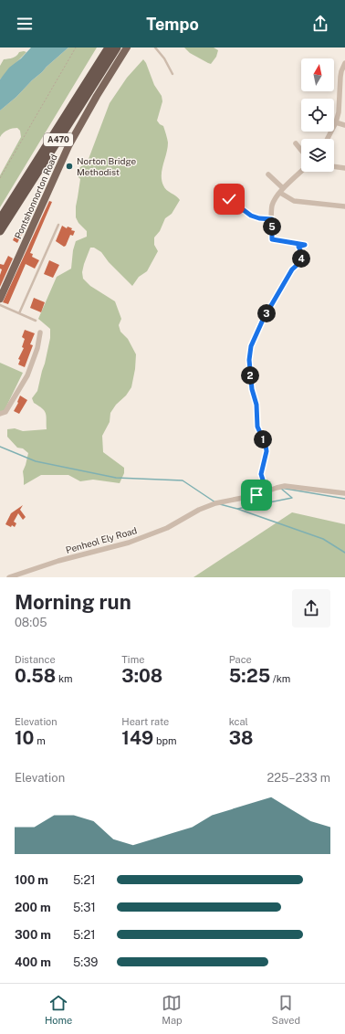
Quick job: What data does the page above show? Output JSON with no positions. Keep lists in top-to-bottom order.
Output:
{
  "streets": {
    "highway": ["A470"],
    "main road": ["Pontshonnorton Road"],
    "street": ["Penheol Ely Road"]
  },
  "places": ["Norton Bridge Methodist"],
  "north": "top",
  "page": {
    "header": "Tempo",
    "pins": [
      "5",
      "4",
      "3",
      "2",
      "1"
    ],
    "heading": ["Morning run", "08:05"],
    "stats": [
      ["Distance", "0.58 km"],
      ["Time", "3:08"],
      ["Pace", "5:25 /km"],
      ["Elevation", "10 m"],
      ["Heart rate", "149 bpm"],
      ["kcal", "38"]
    ],
    "chart": ["Elevation", "225–233 m"],
    "list": [
      {
        "name": "100 m",
        "note": "5:21"
      },
      {
        "name": "200 m",
        "note": "5:31"
      },
      {
        "name": "300 m",
        "note": "5:21"
      },
      {
        "name": "400 m",
        "note": "5:39"
      }
    ],
    "tabs": ["Home", "Map", "Saved"]
  }
}
